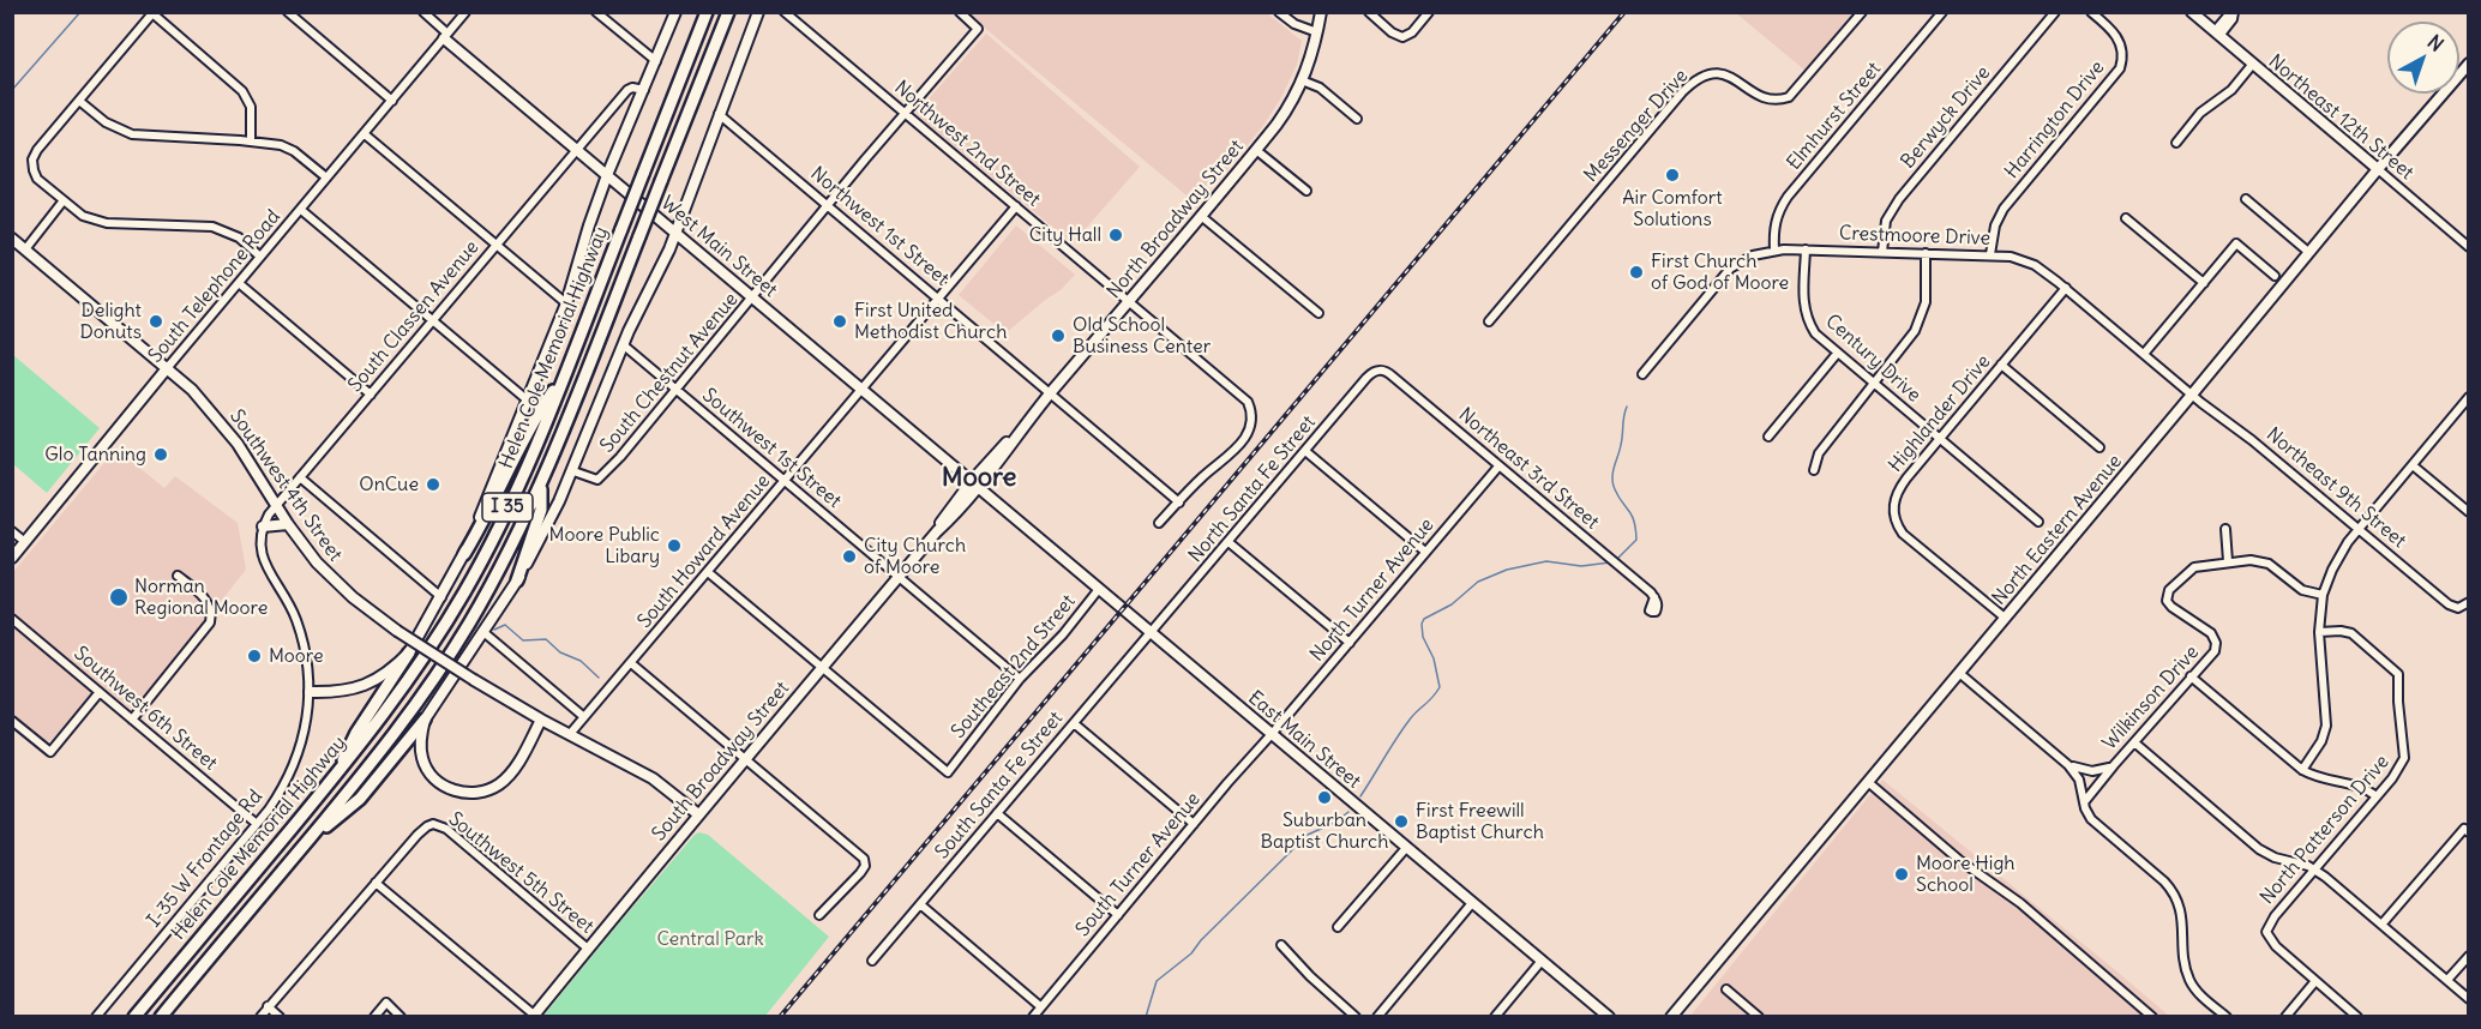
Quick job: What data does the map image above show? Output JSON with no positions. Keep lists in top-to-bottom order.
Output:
{
  "streets": {
    "highway": ["Helen Cole Memorial Highway", "I 35"],
    "main road": [
      "Northeast 12th Street",
      "North Broadway Street",
      "West Main Street",
      "South Telephone Road",
      "Southwest 4th Street",
      "North Eastern Avenue",
      "East Main Street",
      "South Broadway Street"
    ],
    "street": [
      "Elmhurst Street",
      "Berwyck Drive",
      "Harrington Drive",
      "Messenger Drive",
      "Northwest 2nd Street",
      "Northwest 1st Street",
      "Crestmoore Drive",
      "South Classen Avenue",
      "Century Drive",
      "South Chestnut Avenue",
      "Highlander Drive",
      "Southwest 1st Street",
      "Northeast 3rd Street",
      "Northeast 9th Street",
      "North Santa Fe Street",
      "South Howard Avenue",
      "North Turner Avenue",
      "Southeast 2nd Street",
      "Wilkinson Drive",
      "Southwest 6th Street",
      "South Santa Fe Street",
      "North Patterson Drive",
      "I-35 W Frontage Rd",
      "South Turner Avenue",
      "Southwest 5th Street"
    ]
  },
  "crossings": [
    ["Elmhurst Street", "Crestmoore Drive"],
    ["Berwyck Drive", "Crestmoore Drive"],
    ["Northeast 12th Street", "North Eastern Avenue"],
    ["Harrington Drive", "Crestmoore Drive"],
    ["Northwest 2nd Street", "North Broadway Street"],
    ["Northwest 2nd Street", "Northwest 1st Street"],
    ["Northwest 2nd Street", "South Chestnut Avenue"],
    ["Northwest 2nd Street", "South Howard Avenue"],
    ["North Broadway Street", "Northwest 1st Street"],
    ["North Broadway Street", "West Main Street"],
    ["North Broadway Street", "East Main Street"],
    ["North Broadway Street", "South Broadway Street"],
    ["Northwest 1st Street", "South Chestnut Avenue"],
    ["Northwest 1st Street", "South Howard Avenue"],
    ["Crestmoore Drive", "Century Drive"],
    ["Crestmoore Drive", "Highlander Drive"],
    ["Crestmoore Drive", "Northeast 9th Street"],
    ["Crestmoore Drive", "North Eastern Avenue"],
    ["West Main Street", "South Telephone Road"],
    ["West Main Street", "South Classen Avenue"],
    ["West Main Street", "South Chestnut Avenue"],
    ["West Main Street", "South Howard Avenue"],
    ["West Main Street", "East Main Street"],
    ["West Main Street", "South Broadway Street"],
    ["South Telephone Road", "Southwest 4th Street"],
    ["South Classen Avenue", "Southwest 4th Street"],
    ["Century Drive", "Highlander Drive"],
    ["South Chestnut Avenue", "Southwest 1st Street"],
    ["Highlander Drive", "North Eastern Avenue"],
    ["Southwest 1st Street", "South Howard Avenue"],
    ["Southwest 1st Street", "Southeast 2nd Street"],
    ["Southwest 1st Street", "South Broadway Street"],
    ["Northeast 3rd Street", "North Santa Fe Street"],
    ["Northeast 3rd Street", "North Turner Avenue"],
    ["Southwest 4th Street", "South Howard Avenue"],
    ["Southwest 4th Street", "South Broadway Street"],
    ["Northeast 9th Street", "North Eastern Avenue"],
    ["North Santa Fe Street", "East Main Street"],
    ["North Santa Fe Street", "South Santa Fe Street"],
    ["North Turner Avenue", "East Main Street"],
    ["North Turner Avenue", "South Turner Avenue"],
    ["Southeast 2nd Street", "East Main Street"],
    ["Southeast 2nd Street", "South Broadway Street"],
    ["Southwest 6th Street", "I-35 W Frontage Rd"],
    ["East Main Street", "South Broadway Street"],
    ["East Main Street", "South Santa Fe Street"],
    ["East Main Street", "South Turner Avenue"],
    ["South Broadway Street", "Southwest 5th Street"]
  ],
  "districts": ["Moore"],
  "parks": ["Central Park"],
  "places": [
    "Air Comfort Solutions",
    "City Hall",
    "First Church of God of Moore",
    "Delight Donuts",
    "First United Methodist Church",
    "Old School Business Center",
    "Glo Tanning",
    "OnCue",
    "Moore Public Libary",
    "City Church of Moore",
    "Norman Regional Moore",
    "Moore",
    "Suburban Baptist Church",
    "First Freewill Baptist Church",
    "Moore High School"
  ],
  "north": "top right"
}
